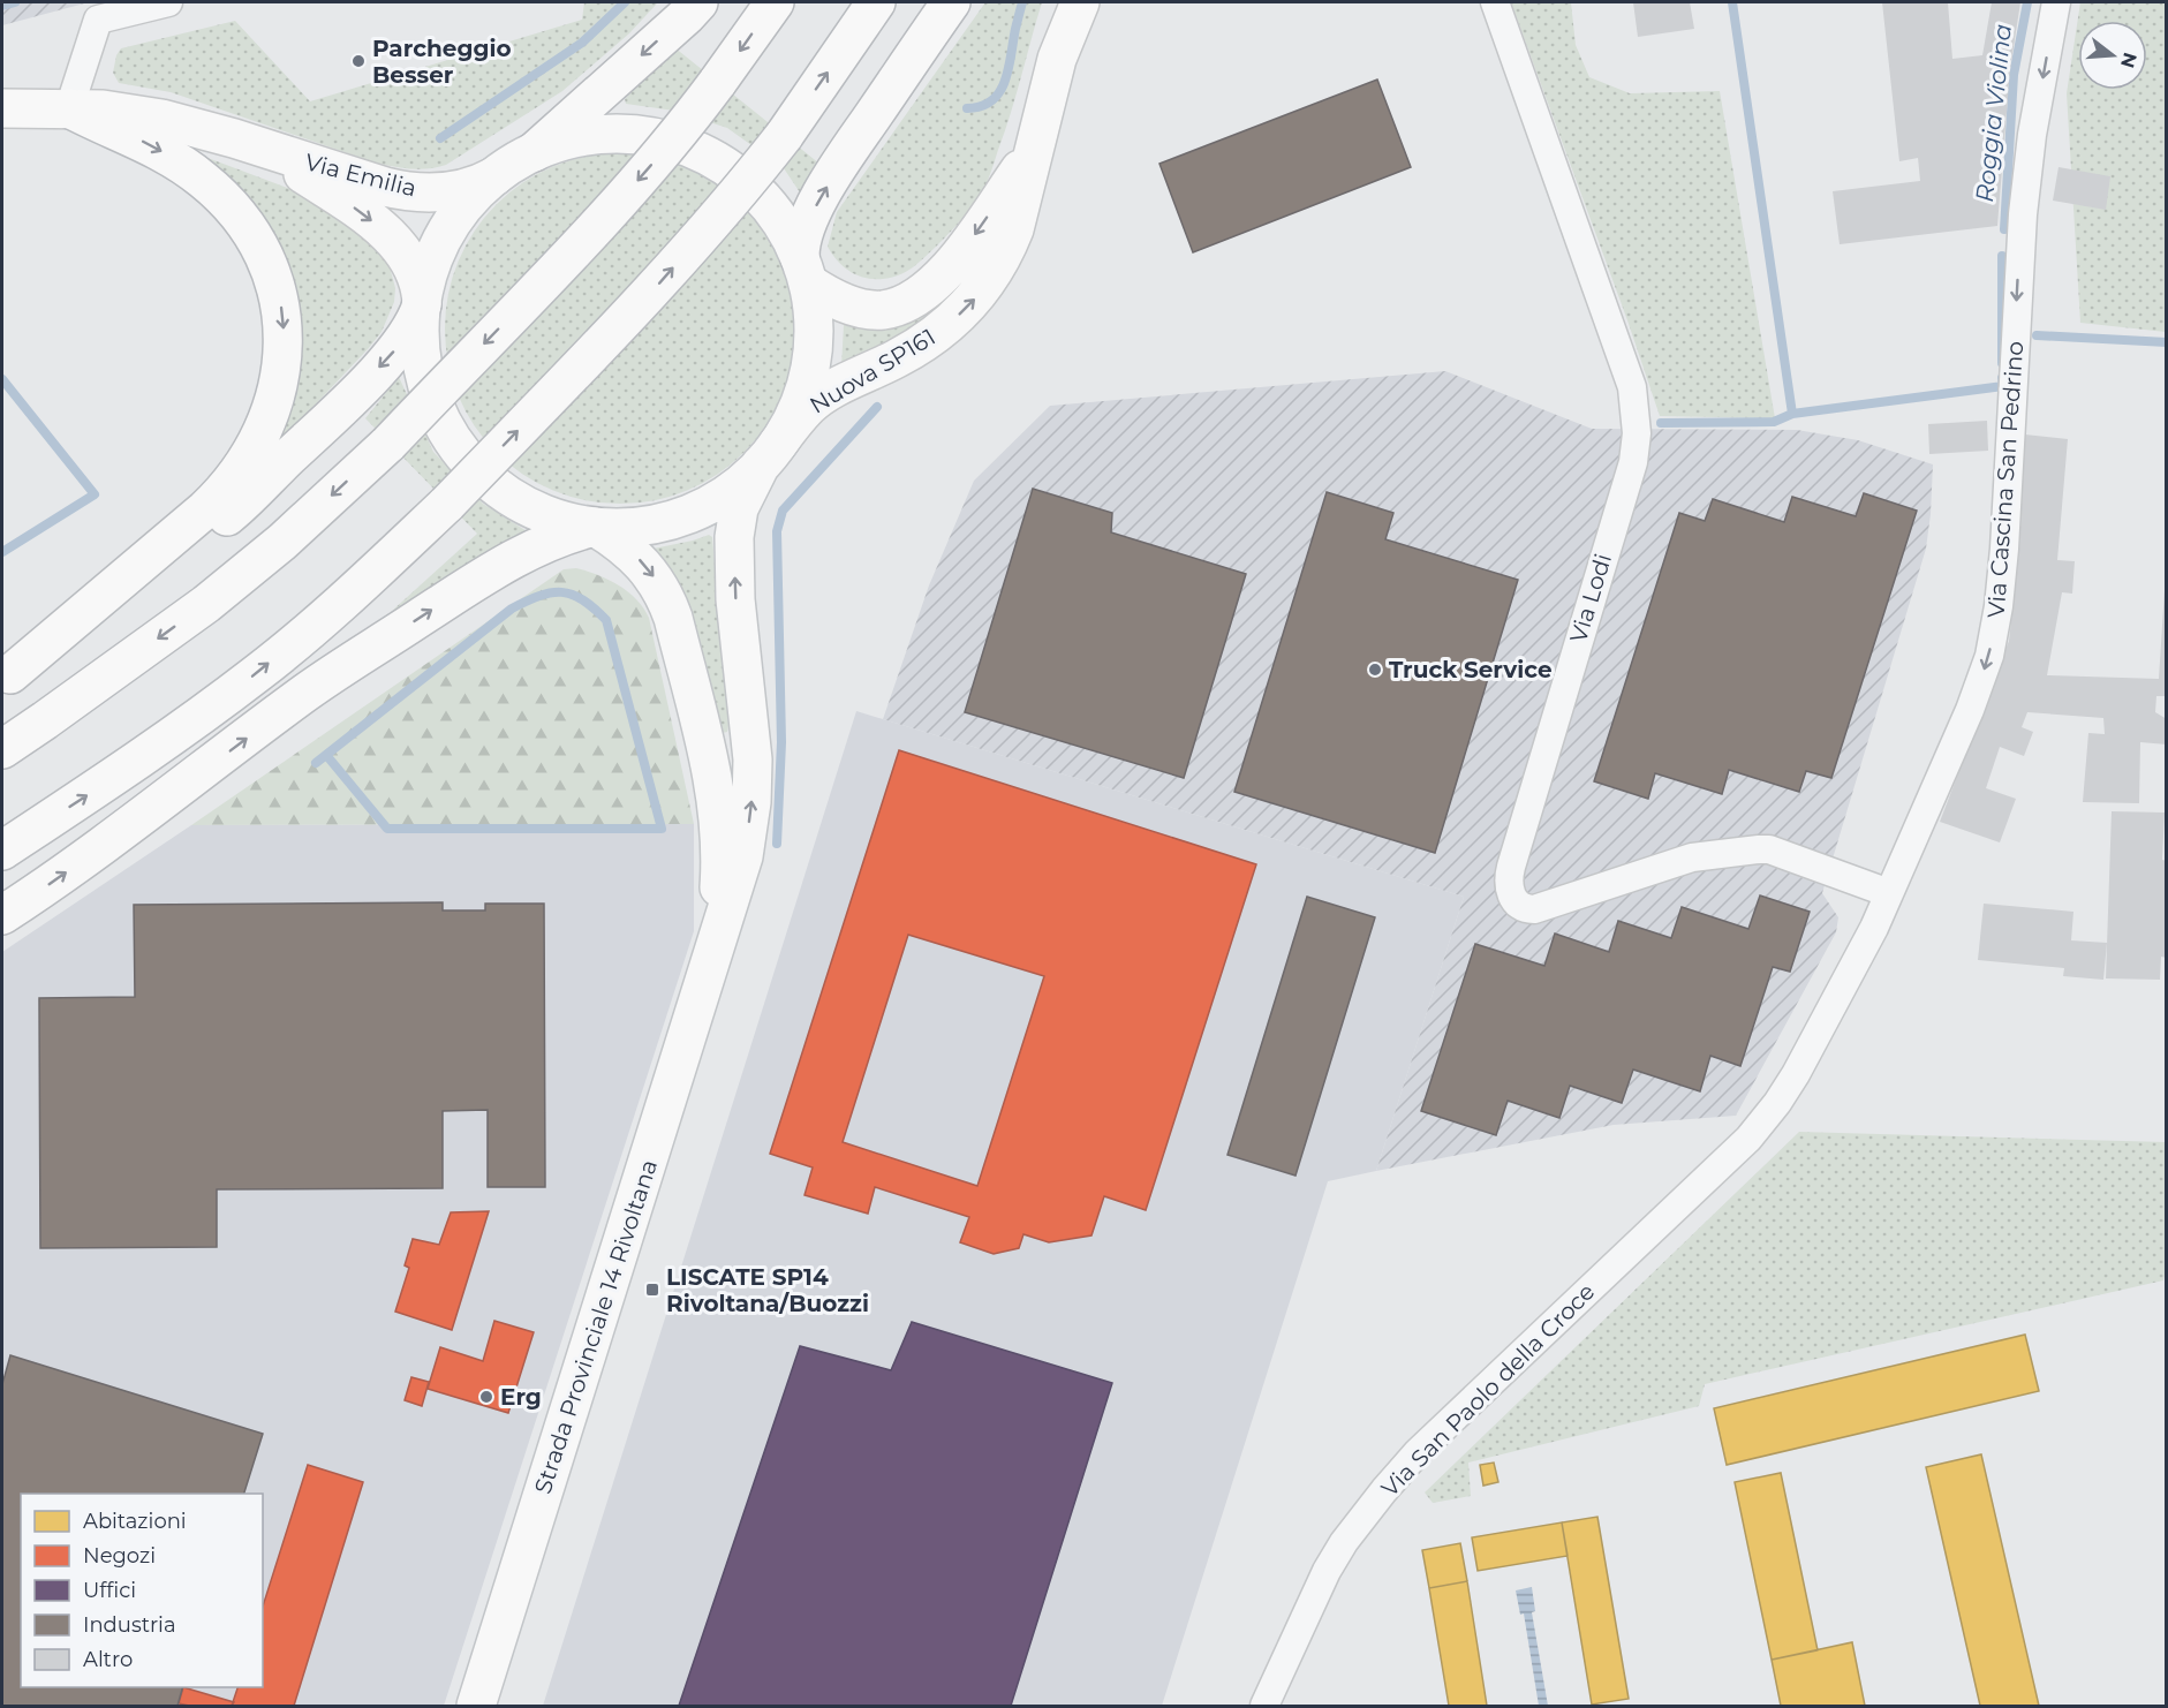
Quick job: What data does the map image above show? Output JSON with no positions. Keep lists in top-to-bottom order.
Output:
{
  "streets": {
    "main road": ["Via Emilia", "Nuova SP161", "Strada Provinciale 14 Rivoltana"],
    "street": ["Via Cascina San Pedrino", "Via Lodi", "Via San Paolo della Croce"]
  },
  "crossings": [
    ["Nuova SP161", "Strada Provinciale 14 Rivoltana"],
    ["Via Cascina San Pedrino", "Via Lodi"],
    ["Via Cascina San Pedrino", "Via San Paolo della Croce"]
  ],
  "one_way": ["Via Cascina San Pedrino"],
  "water": ["Roggia Violina"],
  "places": {
    "other": ["Parcheggio Besser", "Truck Service", "Erg"],
    "transit": ["LISCATE SP14 Rivoltana/Buozzi"]
  },
  "legend": [
    "Abitazioni",
    "Negozi",
    "Uffici",
    "Industria",
    "Altro"
  ],
  "north": "right"
}
